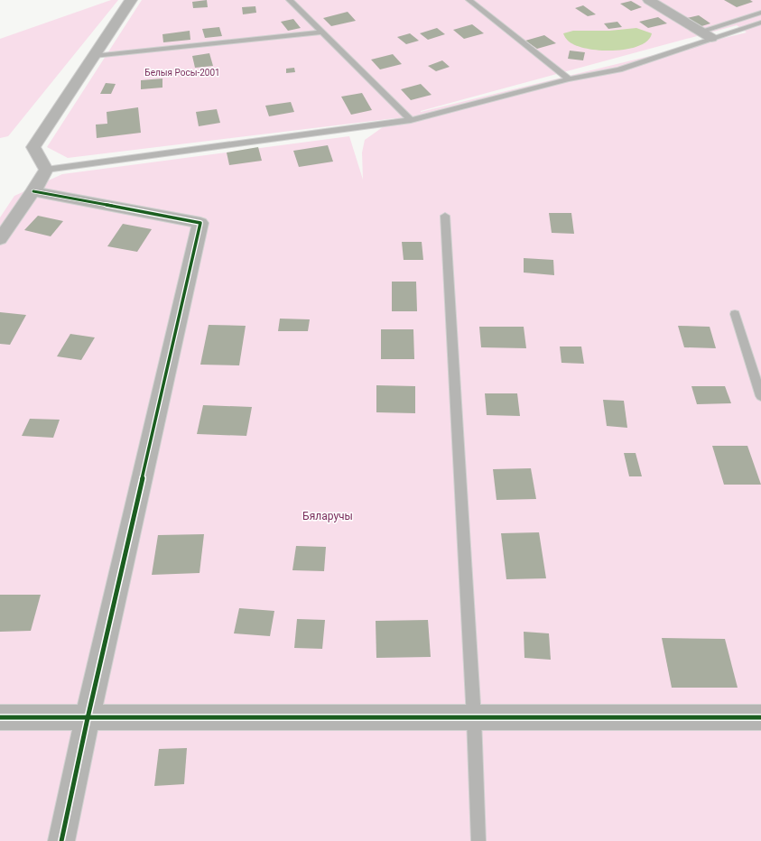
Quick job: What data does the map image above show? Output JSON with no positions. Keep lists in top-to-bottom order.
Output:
{
  "parks": ["Белыя Росы-2001", "Бяларучы"]
}
